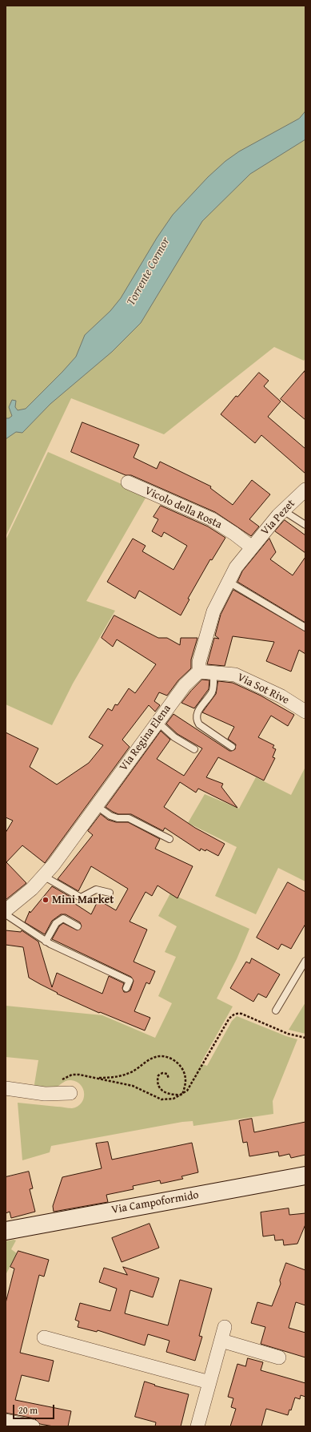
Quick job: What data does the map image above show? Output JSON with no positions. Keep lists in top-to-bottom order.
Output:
{
  "streets": {
    "main road": ["Via Campoformido"],
    "street": [
      "Vicolo della Rosta",
      "Via Pezet",
      "Via Sot Rive",
      "Via Regina Elena"
    ]
  },
  "crossings": [
    ["Vicolo della Rosta", "Via Pezet"],
    ["Via Sot Rive", "Via Regina Elena"]
  ],
  "water": ["Torrente Cormor"],
  "places": ["Mini Market"],
  "scale_bar": "20 m"
}
